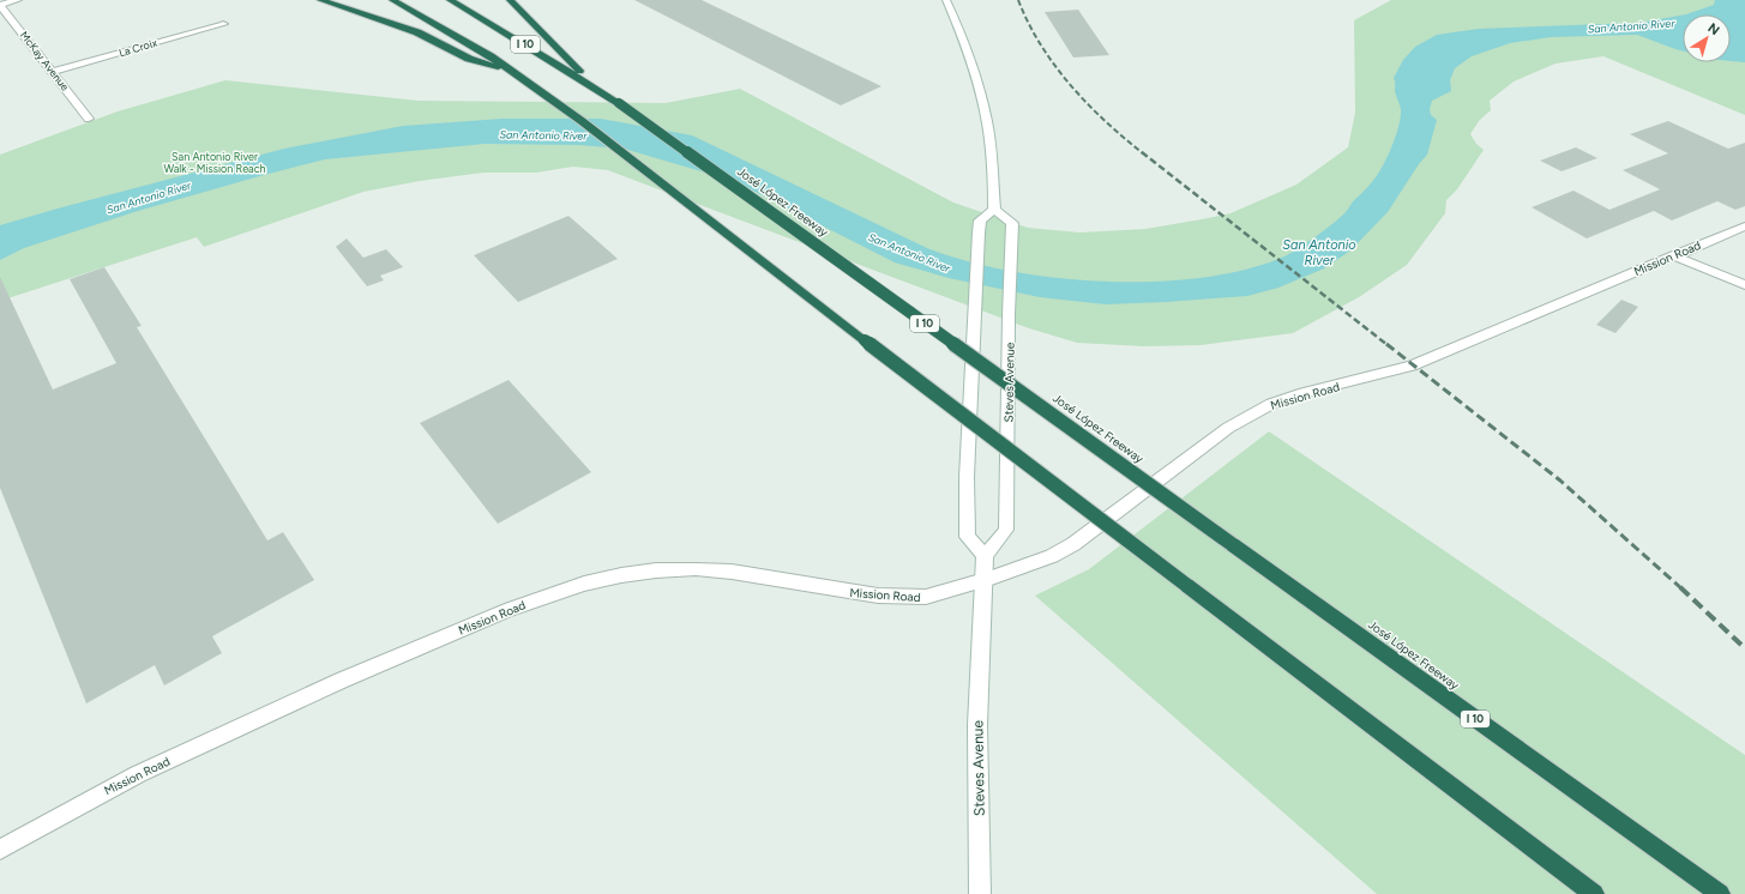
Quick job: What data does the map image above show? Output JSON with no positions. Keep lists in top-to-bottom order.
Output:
{
  "streets": {
    "highway": ["I 10", "José López Freeway"],
    "street": [
      "La Croix",
      "McKay Avenue",
      "Mission Road",
      "Steves Avenue"
    ]
  },
  "crossings": [
    ["La Croix", "McKay Avenue"],
    ["Mission Road", "Steves Avenue"]
  ],
  "water": ["San Antonio River"],
  "parks": ["San Antonio River Walk - Mission Reach"],
  "north": "top right"
}
